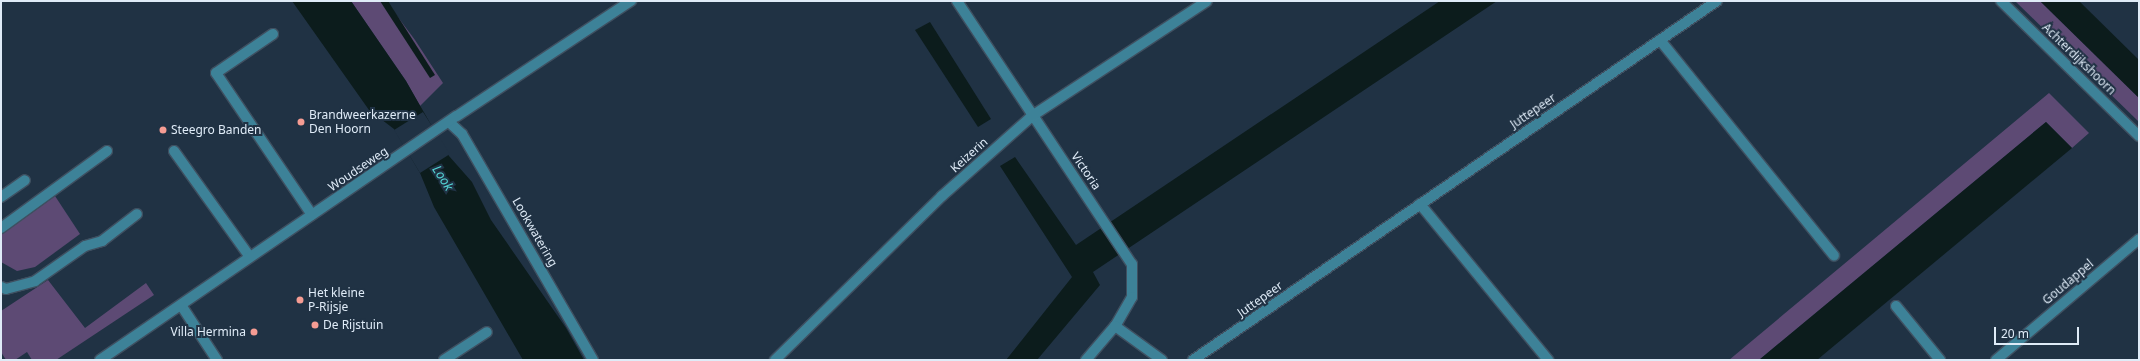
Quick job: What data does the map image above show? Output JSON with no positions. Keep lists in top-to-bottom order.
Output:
{
  "streets": {
    "street": [
      "Achterdijkshoorn",
      "Juttepeer",
      "Keizerin",
      "Woudseweg",
      "Victoria",
      "Lookwatering",
      "Goudappel"
    ]
  },
  "crossings": [
    ["Keizerin", "Victoria"],
    ["Woudseweg", "Lookwatering"]
  ],
  "water": ["Look"],
  "places": [
    "Brandweerkazerne Den Hoorn",
    "Steegro Banden",
    "Het kleine P-Rijsje",
    "De Rijstuin",
    "Villa Hermina"
  ],
  "scale_bar": "20 m"
}
